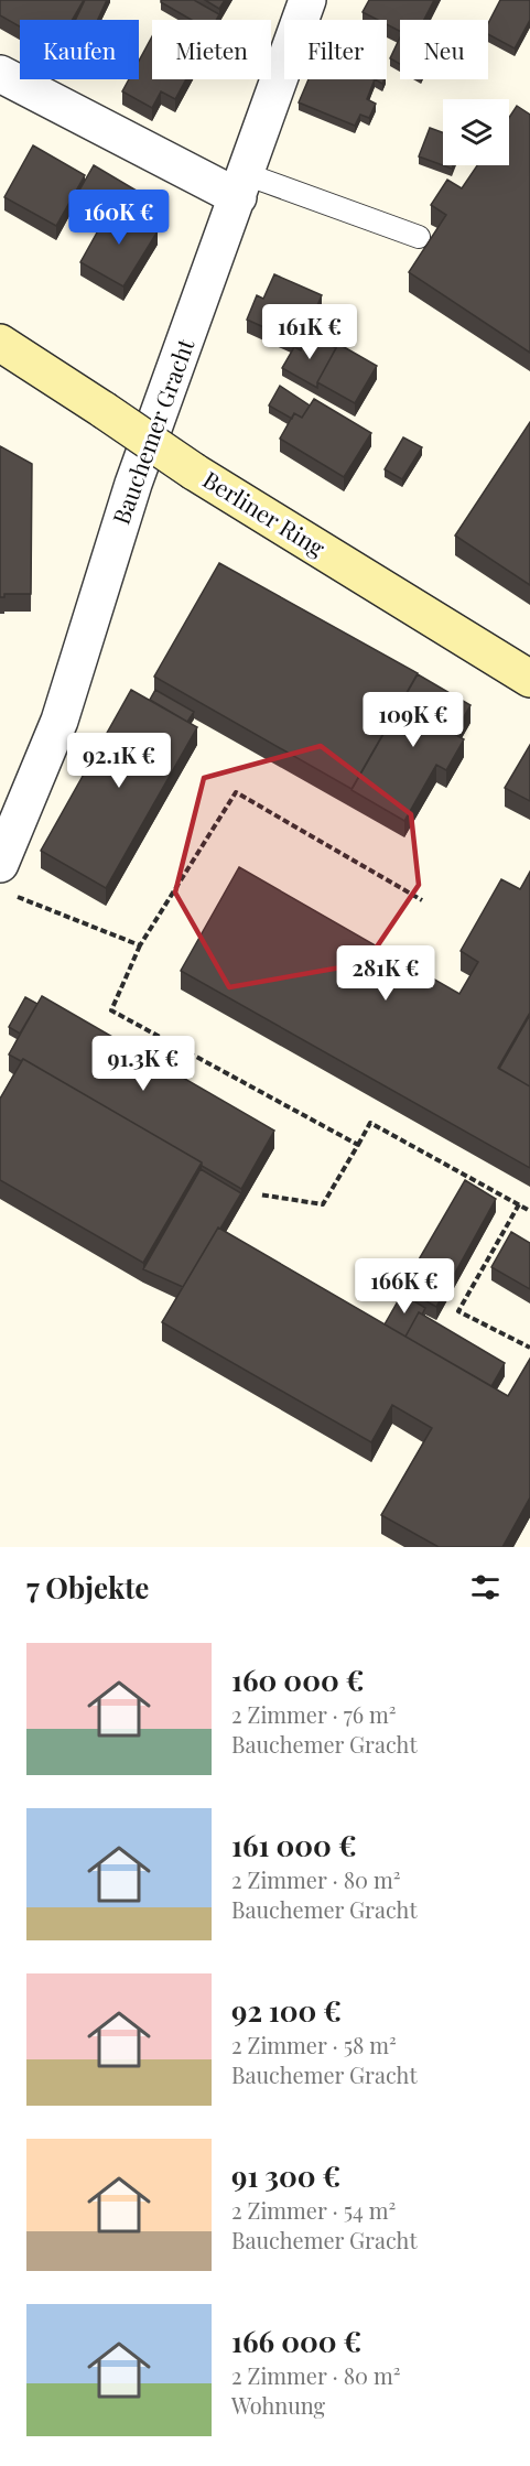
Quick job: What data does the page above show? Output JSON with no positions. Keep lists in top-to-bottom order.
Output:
{
  "streets": {
    "main road": ["Berliner Ring"],
    "street": ["Bauchemer Gracht"]
  },
  "page": {
    "chip": [
      "Kaufen",
      "Mieten",
      "Filter",
      "Neu"
    ],
    "price": [
      "160K €",
      "161K €",
      "109K €",
      "92.1K €",
      "281K €",
      "91.3K €",
      "166K €"
    ],
    "heading": "7 Objekte",
    "list": [
      {
        "name": "160 000 €",
        "note": "2 Zimmer · 76 m² · Bauchemer Gracht"
      },
      {
        "name": "161 000 €",
        "note": "2 Zimmer · 80 m² · Bauchemer Gracht"
      },
      {
        "name": "92 100 €",
        "note": "2 Zimmer · 58 m² · Bauchemer Gracht"
      },
      {
        "name": "91 300 €",
        "note": "2 Zimmer · 54 m² · Bauchemer Gracht"
      },
      {
        "name": "166 000 €",
        "note": "2 Zimmer · 80 m² · Wohnung"
      }
    ]
  }
}
